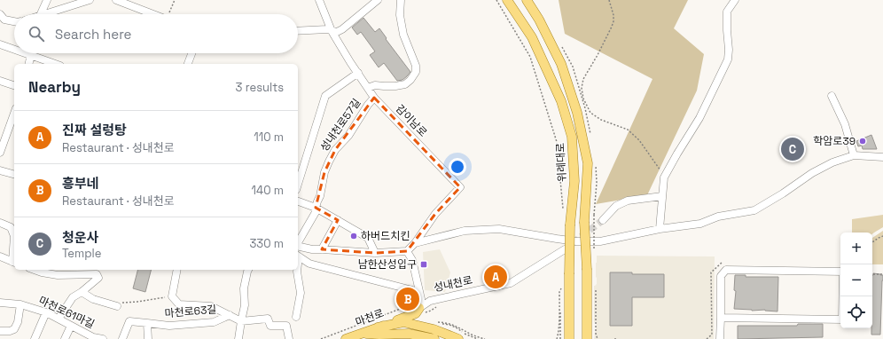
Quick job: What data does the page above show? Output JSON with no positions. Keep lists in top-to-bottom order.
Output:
{
  "streets": {
    "main road": ["위례대로", "마천로"],
    "street": [
      "감이남로",
      "성내천로57길",
      "성내천로",
      "마천로63길",
      "마천로61마길"
    ]
  },
  "crossings": [
    ["감이남로", "성내천로57길"],
    ["성내천로", "마천로"]
  ],
  "places": {
    "other": ["학암로39", "하버드치킨"],
    "transit": ["남한산성입구"]
  },
  "page": {
    "search": "Search here",
    "heading": ["Nearby", "3 results"],
    "list": [
      {
        "mark": "A",
        "name": "진짜 설렁탕",
        "note": "Restaurant · 성내천로",
        "value": "110 m"
      },
      {
        "mark": "B",
        "name": "흥부네",
        "note": "Restaurant · 성내천로",
        "value": "140 m"
      },
      {
        "mark": "C",
        "name": "청운사",
        "note": "Temple",
        "value": "330 m"
      }
    ],
    "pins": ["C", "A", "B"],
    "map_buttons": ["+", "−"]
  }
}
